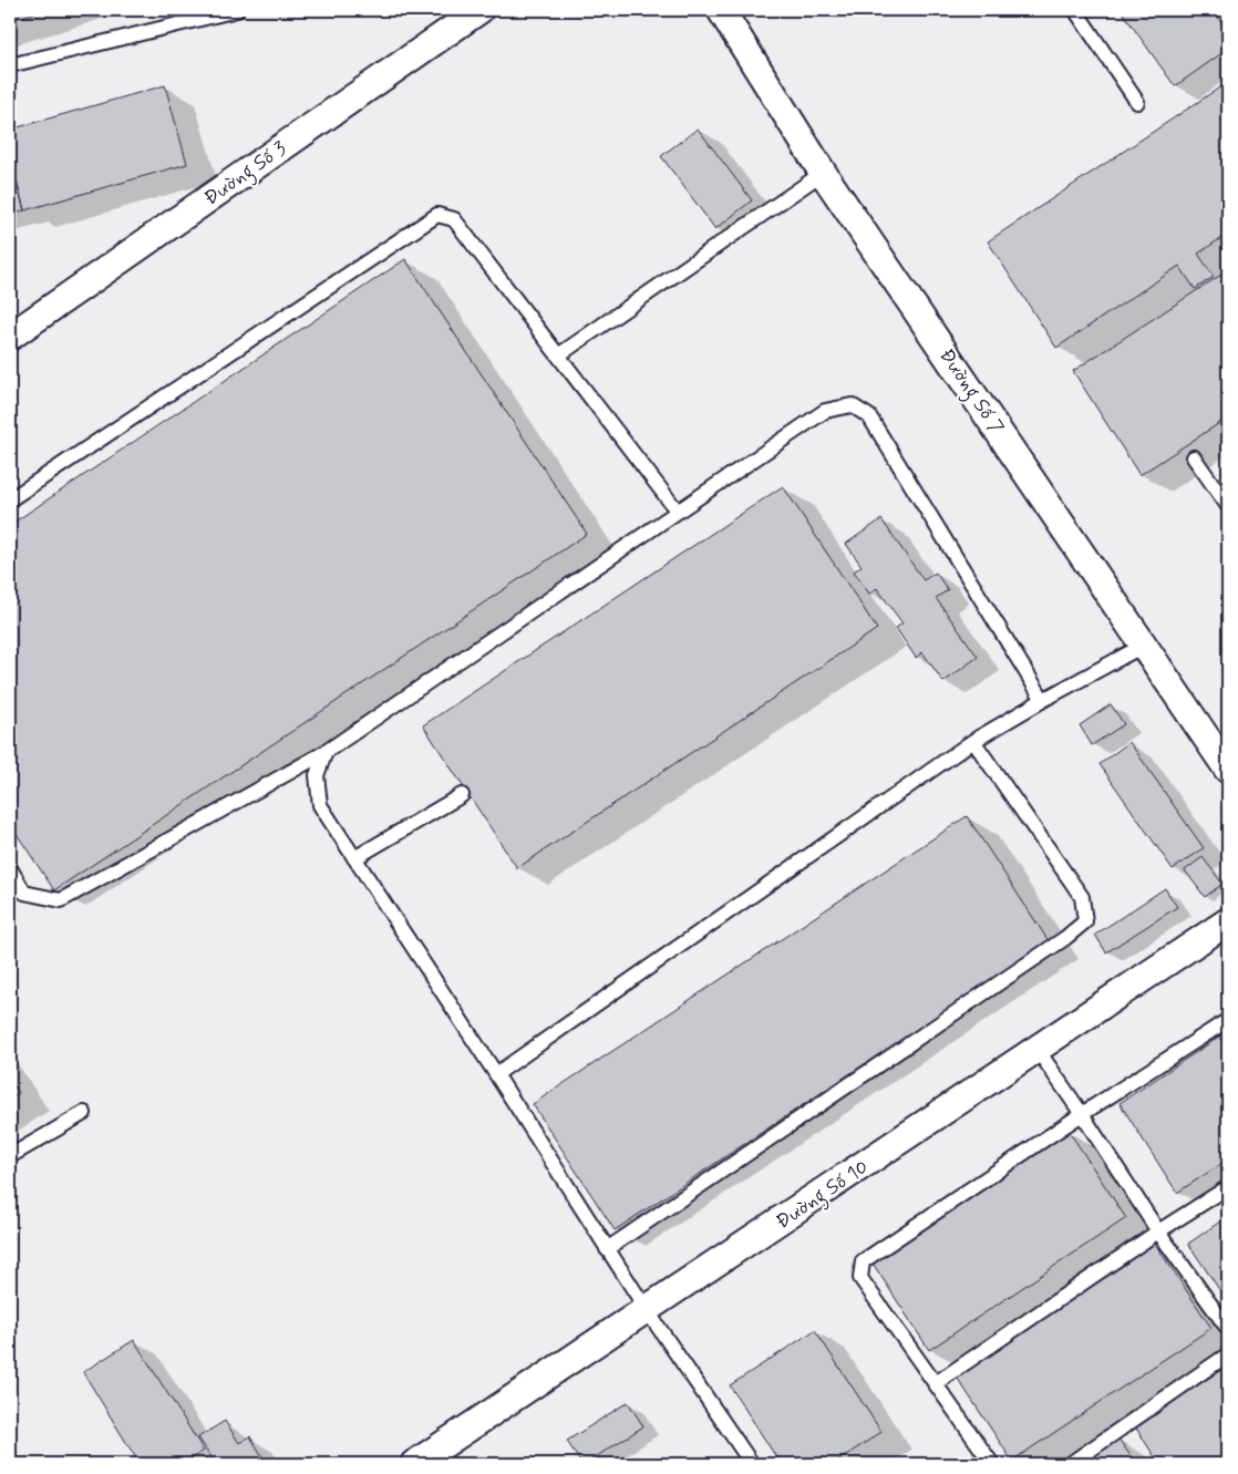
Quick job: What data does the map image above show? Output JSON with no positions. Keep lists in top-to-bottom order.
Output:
{
  "streets": {
    "street": ["Đường Số 3", "Đường Số 7", "Đường Số 10"]
  }
}
